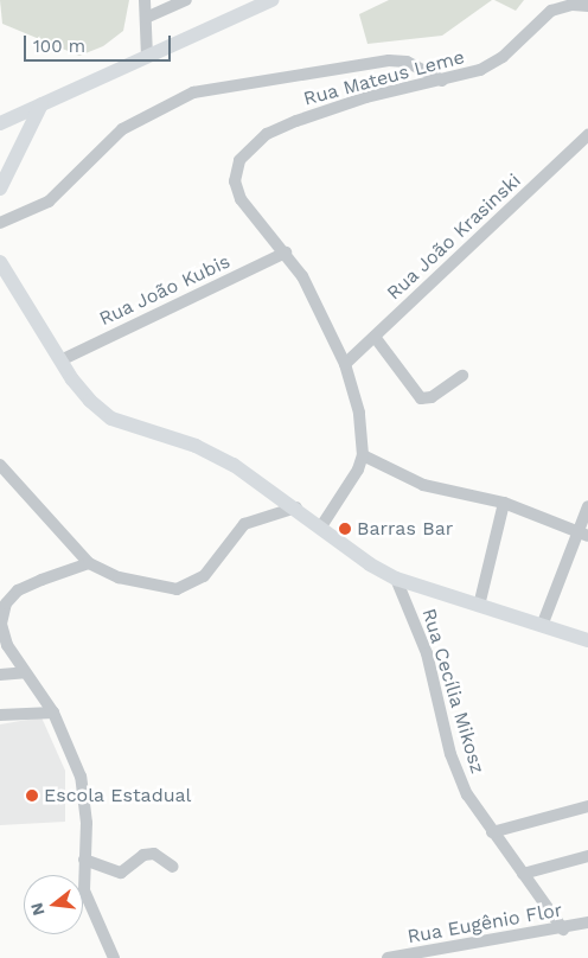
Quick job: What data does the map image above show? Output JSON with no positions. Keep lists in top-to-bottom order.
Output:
{
  "streets": {
    "street": [
      "Rua Mateus Leme",
      "Rua João Krasinski",
      "Rua João Kubis",
      "Rua Cecília Mikosz",
      "Rua Eugênio Flor"
    ]
  },
  "crossings": [
    ["Rua Mateus Leme", "Rua João Krasinski"],
    ["Rua Mateus Leme", "Rua João Kubis"],
    ["Rua Cecília Mikosz", "Rua Eugênio Flor"]
  ],
  "places": ["Barras Bar", "Escola Estadual"],
  "scale_bar": "100 m",
  "north": "left"
}
